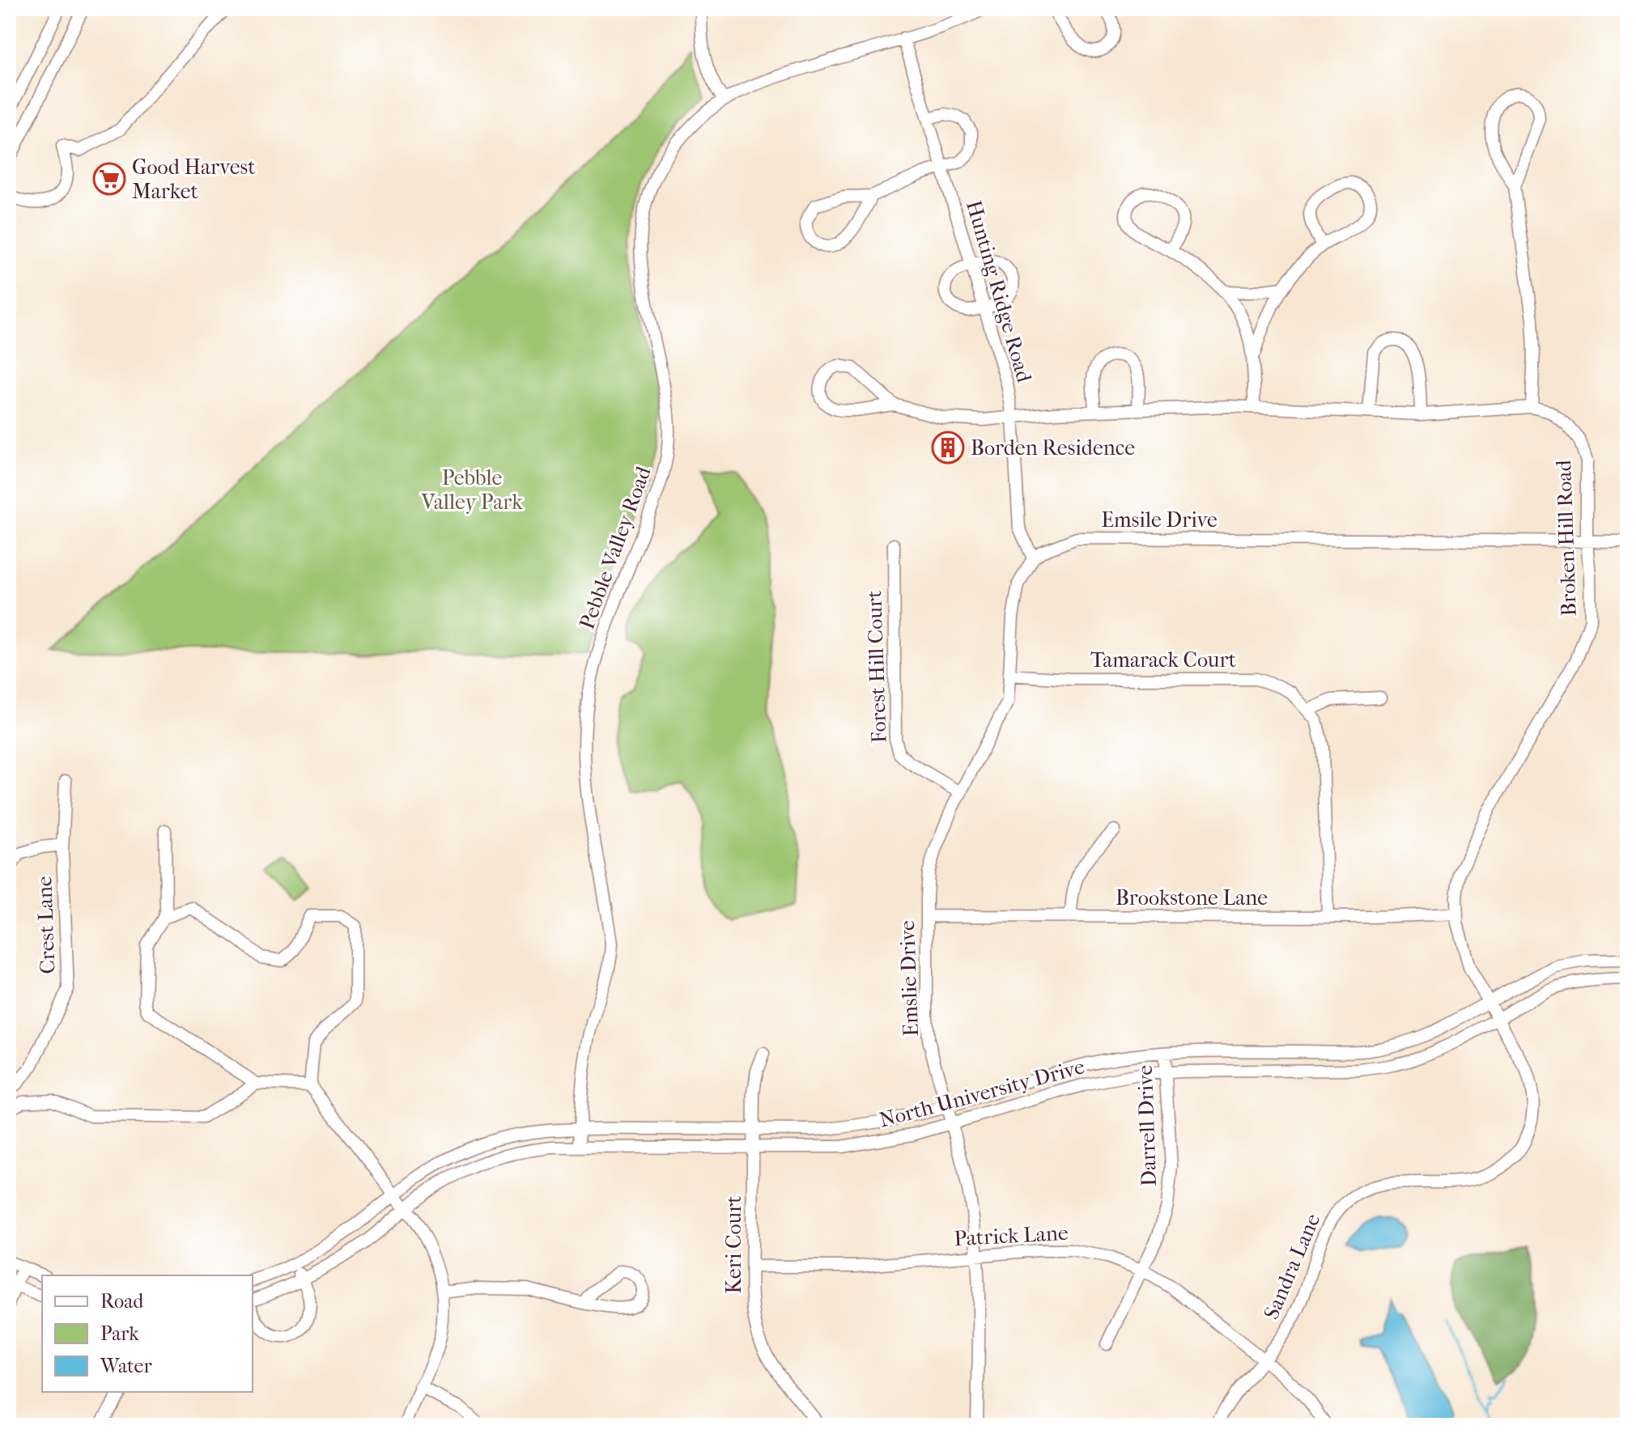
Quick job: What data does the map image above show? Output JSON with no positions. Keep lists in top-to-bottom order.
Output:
{
  "streets": {
    "street": [
      "Hunting Ridge Road",
      "Emsile Drive",
      "Broken Hill Road",
      "Pebble Valley Road",
      "Tamarack Court",
      "Forest Hill Court",
      "Brookstone Lane",
      "Crest Lane",
      "Emslie Drive",
      "North University Drive",
      "Darrell Drive",
      "Patrick Lane",
      "Keri Court",
      "Sandra Lane"
    ]
  },
  "crossings": [
    ["Hunting Ridge Road", "Emsile Drive"],
    ["Hunting Ridge Road", "Broken Hill Road"],
    ["Hunting Ridge Road", "Pebble Valley Road"],
    ["Emsile Drive", "Broken Hill Road"],
    ["Broken Hill Road", "Brookstone Lane"],
    ["Broken Hill Road", "North University Drive"],
    ["Broken Hill Road", "Sandra Lane"],
    ["Pebble Valley Road", "North University Drive"],
    ["Tamarack Court", "Brookstone Lane"],
    ["Forest Hill Court", "Emslie Drive"],
    ["Brookstone Lane", "Emslie Drive"],
    ["Emslie Drive", "North University Drive"],
    ["Emslie Drive", "Patrick Lane"],
    ["North University Drive", "Darrell Drive"],
    ["North University Drive", "Keri Court"],
    ["North University Drive", "Sandra Lane"],
    ["Darrell Drive", "Patrick Lane"],
    ["Patrick Lane", "Keri Court"],
    ["Patrick Lane", "Sandra Lane"]
  ],
  "parks": ["Pebble Valley Park"],
  "places": {
    "supermarket": ["Good Harvest Market"],
    "building": ["Borden Residence"]
  },
  "legend": ["Road", "Park", "Water"]
}
